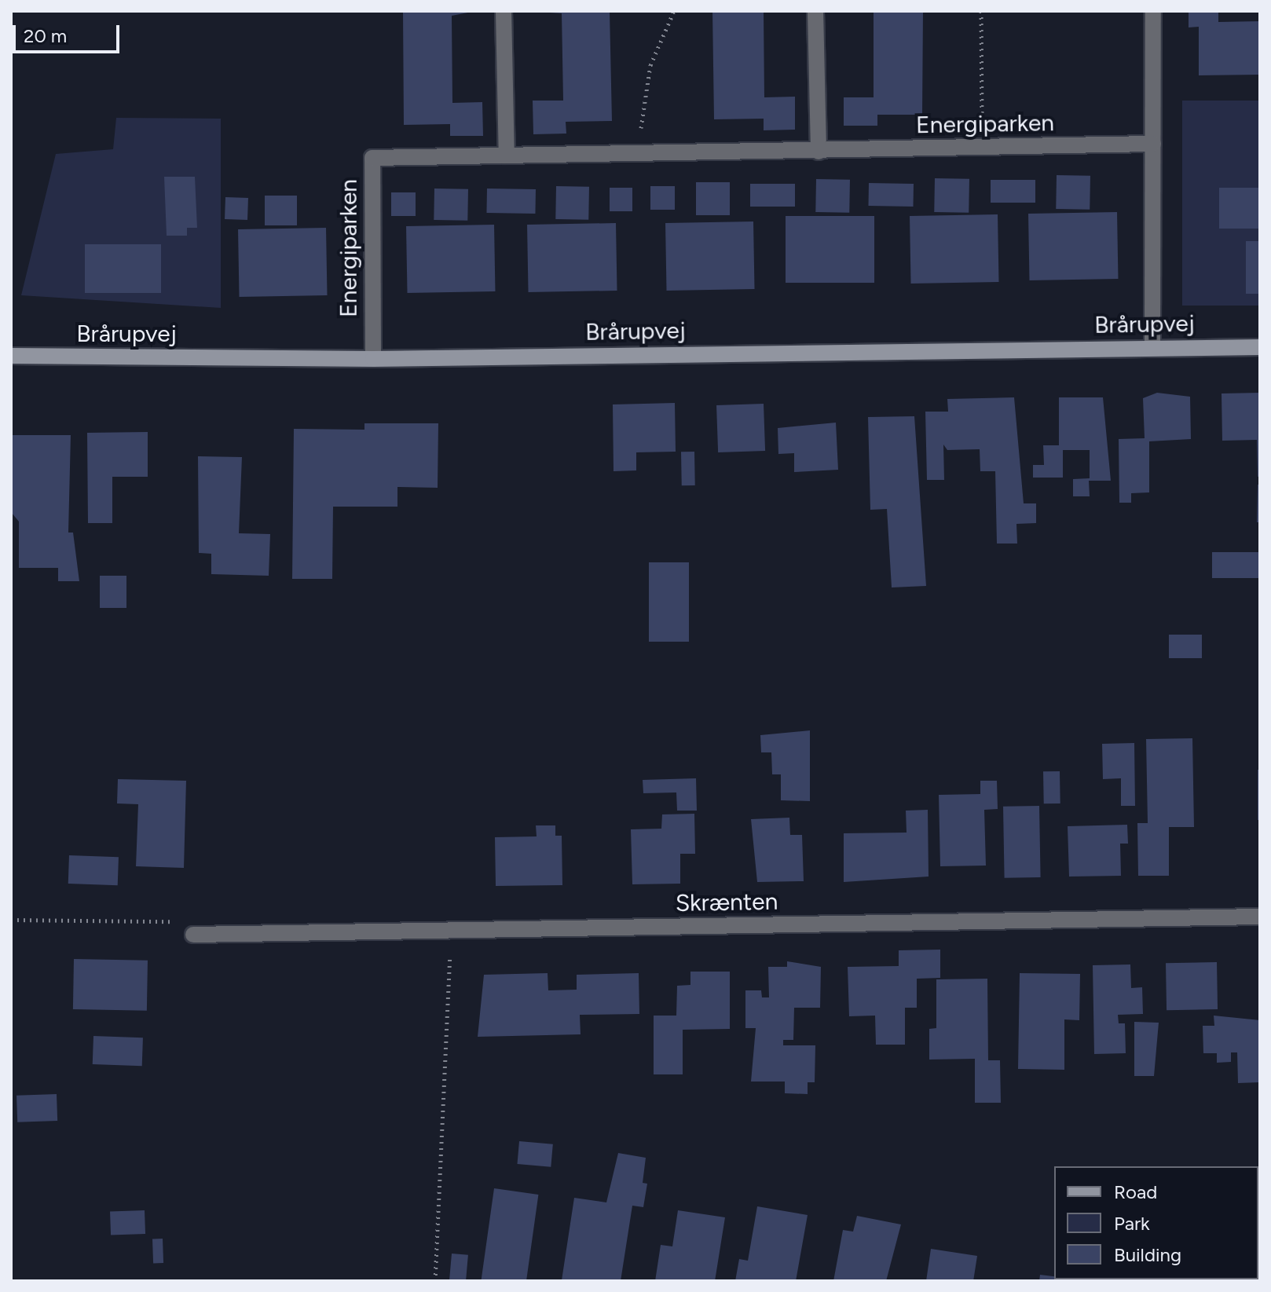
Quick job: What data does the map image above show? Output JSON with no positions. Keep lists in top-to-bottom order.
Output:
{
  "streets": {
    "street": ["Energiparken", "Brårupvej", "Skrænten"]
  },
  "crossings": [
    ["Energiparken", "Brårupvej"]
  ],
  "legend": ["Road", "Park", "Building"],
  "scale_bar": "20 m"
}
